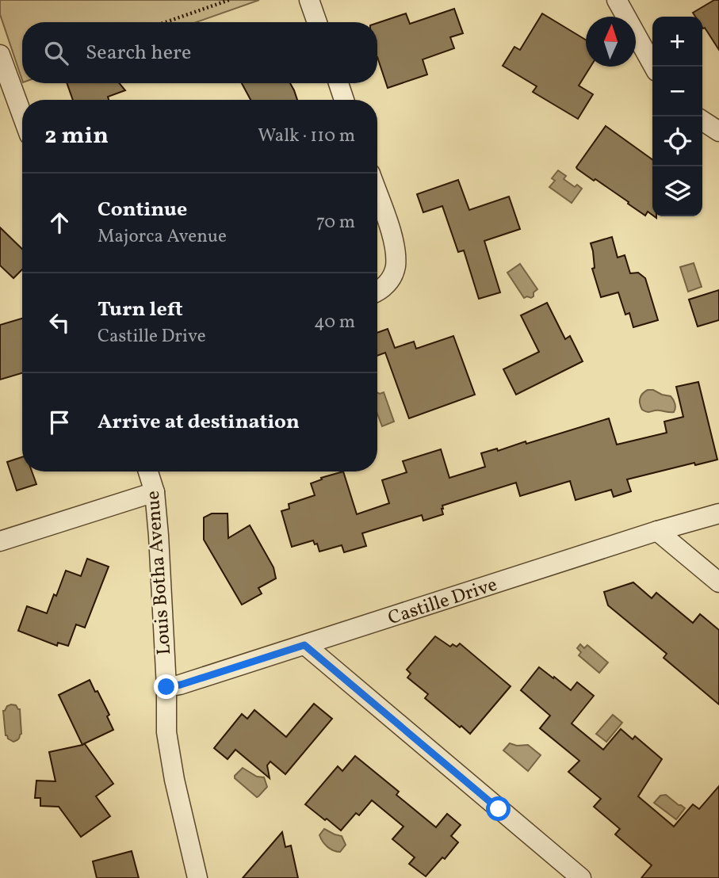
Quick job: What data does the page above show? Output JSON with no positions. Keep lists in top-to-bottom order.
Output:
{
  "streets": {
    "street": ["Louis Botha Avenue", "Castille Drive"]
  },
  "crossings": [
    ["Louis Botha Avenue", "Castille Drive"]
  ],
  "north": "top",
  "page": {
    "map_buttons": ["+", "−"],
    "search": "Search here",
    "heading": ["2 min", "Walk · 110 m"],
    "list": [
      ["Continue", "Majorca Avenue", "70 m"],
      ["Turn left", "Castille Drive", "40 m"],
      "Arrive at destination"
    ]
  }
}
